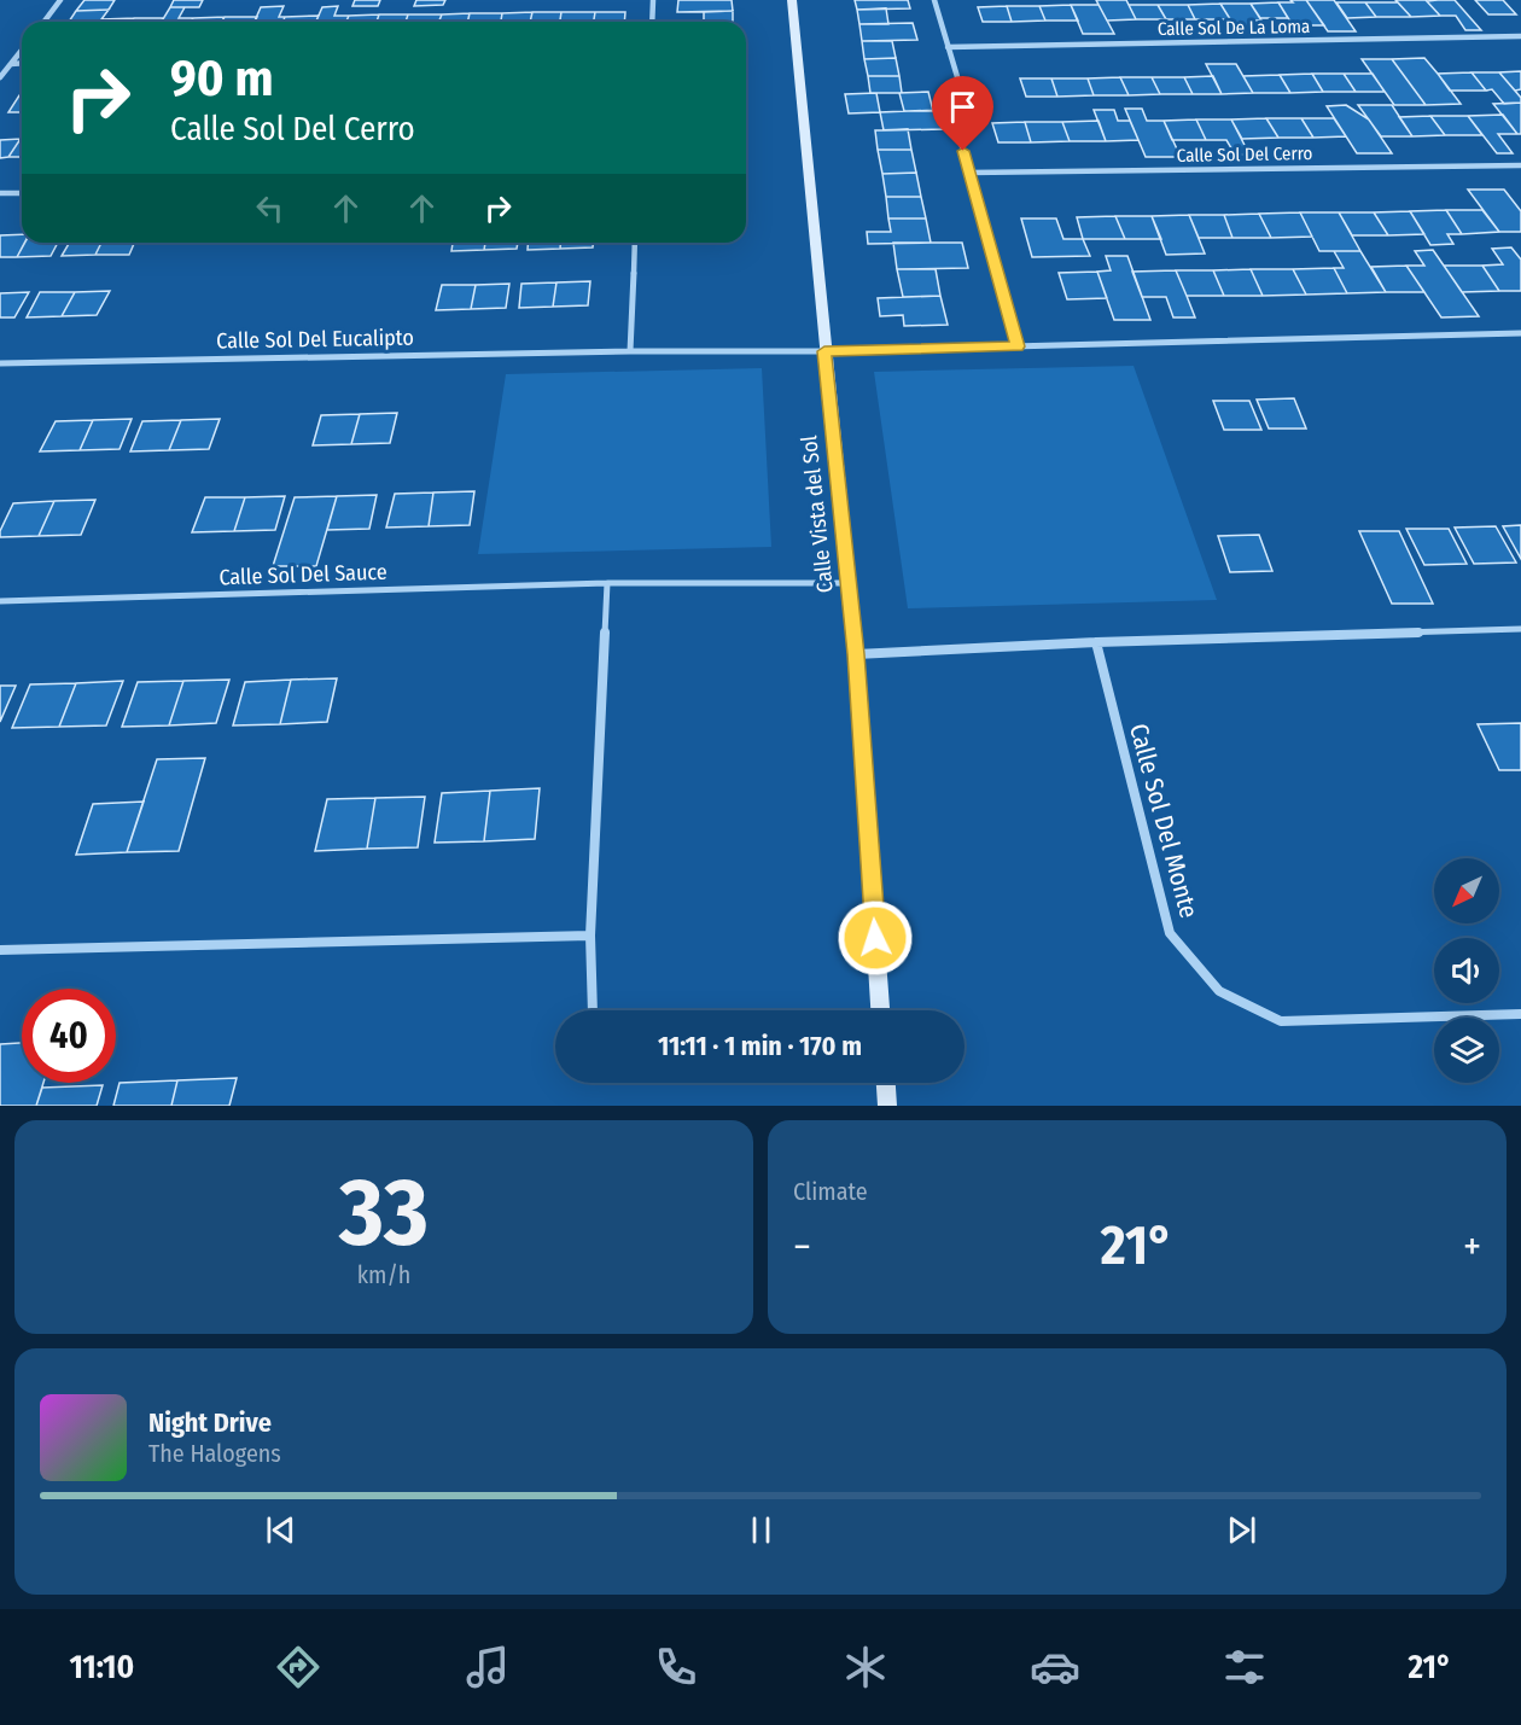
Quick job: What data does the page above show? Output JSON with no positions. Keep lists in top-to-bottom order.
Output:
{
  "streets": {
    "street": [
      "Calle Sol De La Loma",
      "Calle Sol Del Cerro",
      "Calle Sol Del Eucalipto",
      "Calle Vista del Sol",
      "Calle Sol Del Sauce",
      "Calle Sol Del Monte"
    ]
  },
  "crossings": [
    ["Calle Sol Del Eucalipto", "Calle Vista del Sol"],
    ["Calle Vista del Sol", "Calle Sol Del Sauce"]
  ],
  "north": "bottom left",
  "page": {
    "turn": ["90 m", "Calle Sol Del Cerro"],
    "limit": "40",
    "trip": "11:11 · 1 min · 170 m",
    "tile": [
      ["33", "km/h"],
      "Climate"
    ],
    "heat": ["−", "21°", "+"],
    "song": ["Night Drive", "The Halogens"],
    "tabs": ["11:10", "21°"]
  }
}
